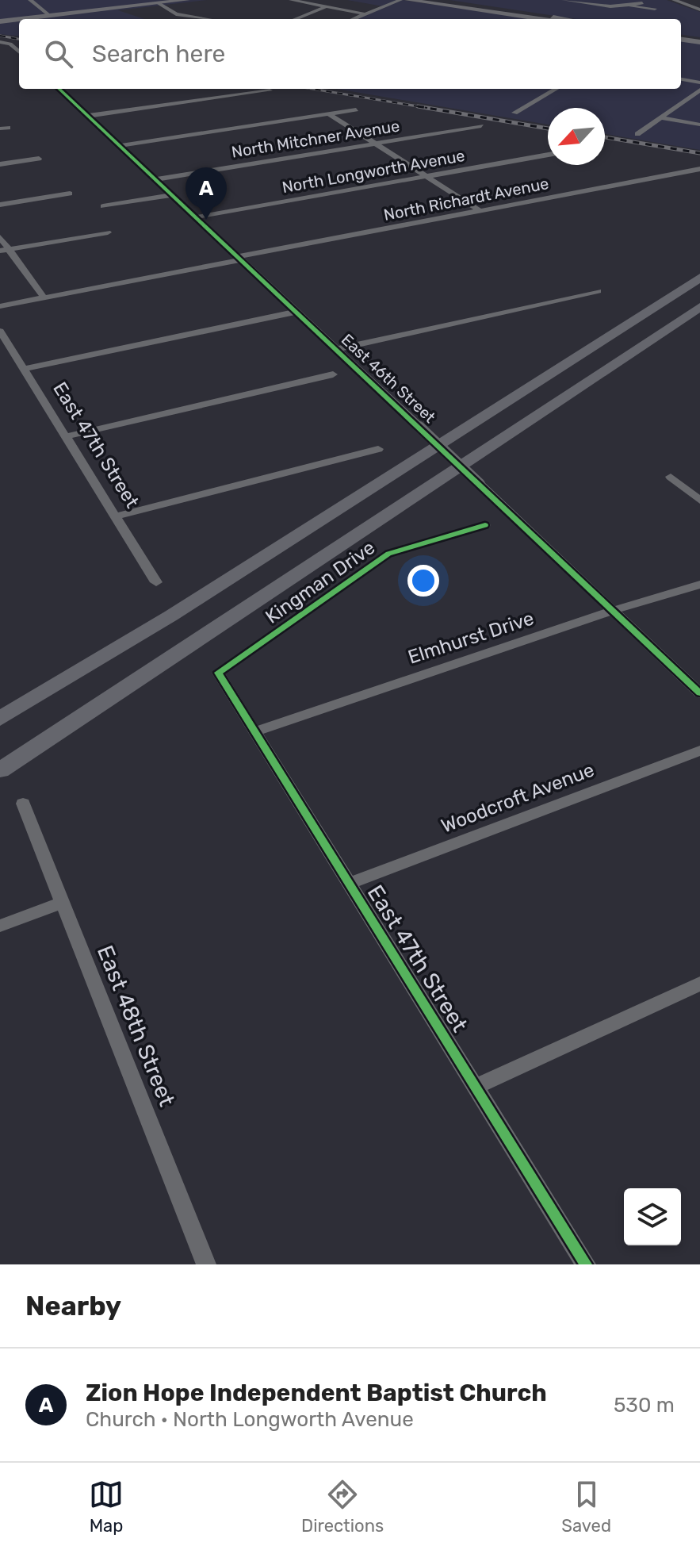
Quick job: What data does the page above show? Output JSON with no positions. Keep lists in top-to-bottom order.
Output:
{
  "streets": {
    "street": [
      "North Mitchner Avenue",
      "North Longworth Avenue",
      "North Richardt Avenue",
      "East 46th Street",
      "East 47th Street",
      "Kingman Drive",
      "Elmhurst Drive",
      "Woodcroft Avenue",
      "East 48th Street"
    ]
  },
  "crossings": [
    ["North Mitchner Avenue", "East 46th Street"],
    ["North Longworth Avenue", "East 46th Street"],
    ["North Richardt Avenue", "East 46th Street"],
    ["East 46th Street", "Elmhurst Drive"],
    ["East 47th Street", "Kingman Drive"],
    ["East 47th Street", "Elmhurst Drive"],
    ["East 47th Street", "Woodcroft Avenue"]
  ],
  "north": "bottom left",
  "page": {
    "search": "Search here",
    "pins": "A",
    "heading": "Nearby",
    "list": [
      {
        "mark": "A",
        "name": "Zion Hope Independent Baptist Church",
        "note": "Church · North Longworth Avenue",
        "value": "530 m"
      }
    ],
    "nav": ["Map", "Directions", "Saved"]
  }
}
